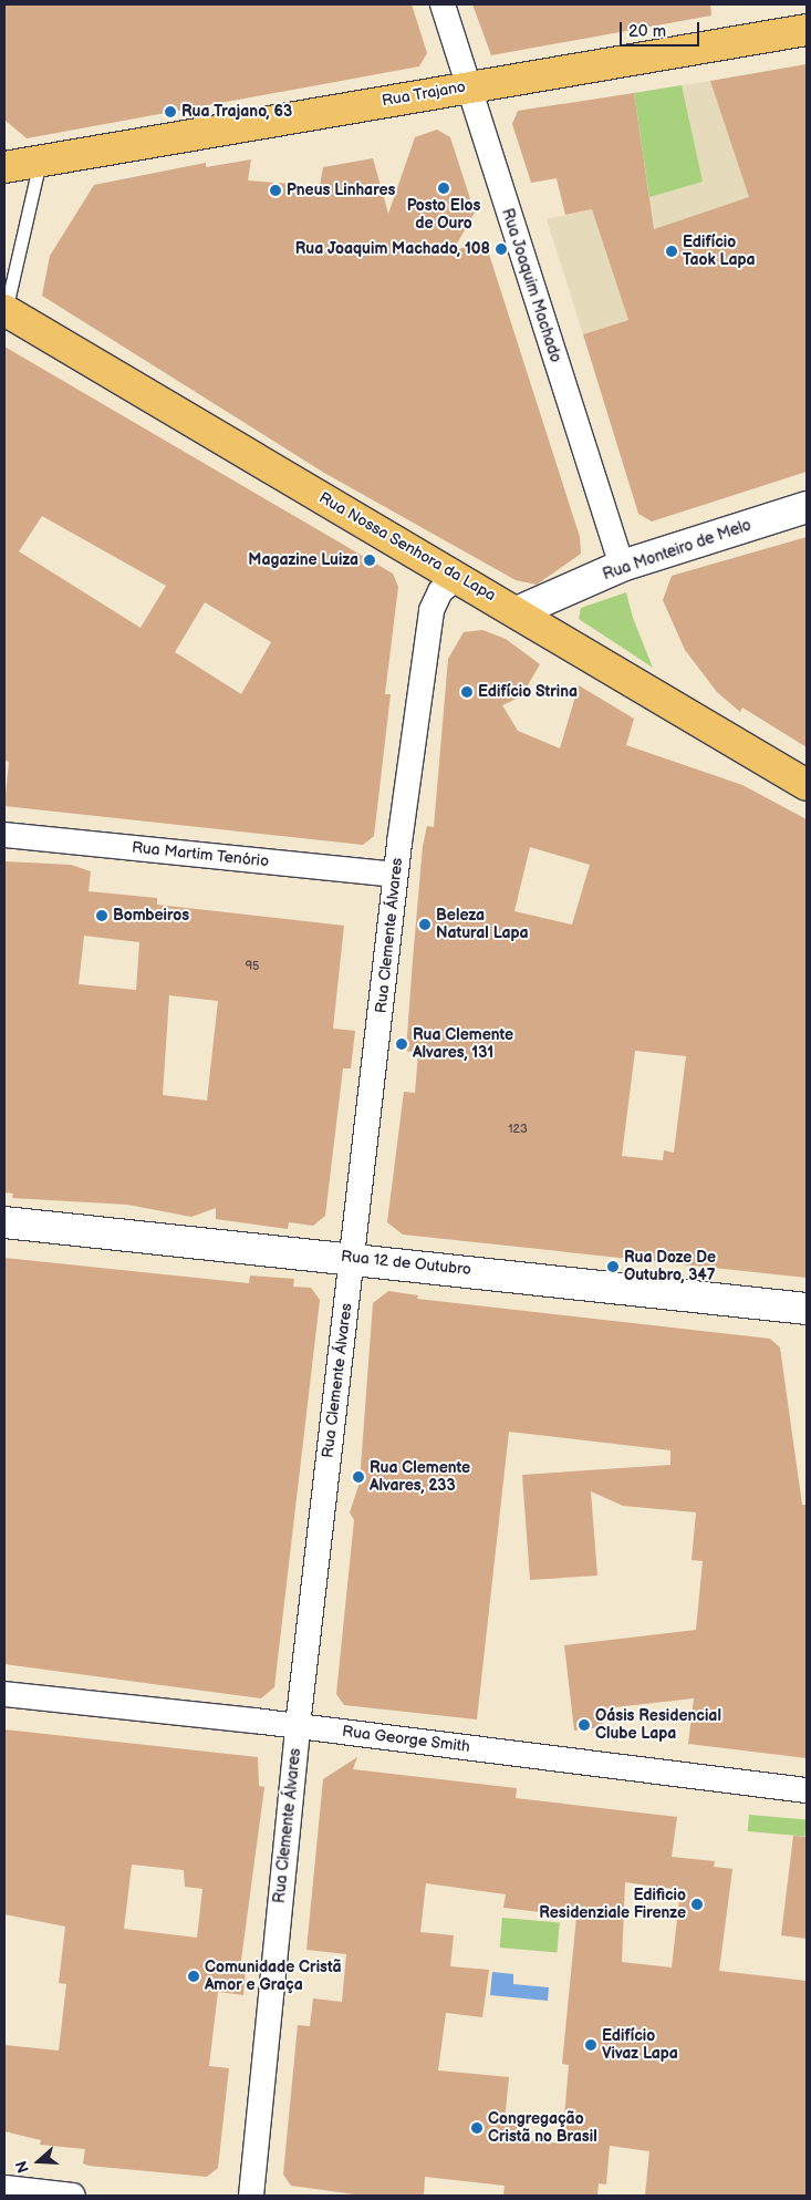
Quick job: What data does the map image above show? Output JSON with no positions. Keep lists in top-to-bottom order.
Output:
{
  "streets": {
    "main road": ["Rua Trajano", "Rua Nossa Senhora da Lapa"],
    "street": [
      "Rua Joaquim Machado",
      "Rua Monteiro de Melo",
      "Rua Martim Tenório",
      "Rua Clemente Álvares",
      "Rua 12 de Outubro",
      "Rua George Smith"
    ]
  },
  "crossings": [
    ["Rua Trajano", "Rua Joaquim Machado"],
    ["Rua Joaquim Machado", "Rua Monteiro de Melo"],
    ["Rua Nossa Senhora da Lapa", "Rua Monteiro de Melo"],
    ["Rua Nossa Senhora da Lapa", "Rua Clemente Álvares"],
    ["Rua Martim Tenório", "Rua Clemente Álvares"],
    ["Rua Clemente Álvares", "Rua 12 de Outubro"],
    ["Rua Clemente Álvares", "Rua George Smith"]
  ],
  "places": [
    "Rua Trajano, 63",
    "Posto Elos de Ouro",
    "Pneus Linhares",
    "Rua Joaquim Machado, 108",
    "Edifício Taok Lapa",
    "Magazine Luiza",
    "Edifício Strina",
    "Bombeiros",
    "Beleza Natural Lapa",
    "Rua Clemente Alvares, 131",
    "Rua Doze De Outubro, 347",
    "Rua Clemente Alvares, 233",
    "Oásis Residencial Clube Lapa",
    "Edificio Residenziale Firenze",
    "Comunidade Cristã Amor e Graça",
    "Edifício Vivaz Lapa",
    "Congregação Cristã no Brasil"
  ],
  "house_numbers": ["95", "123"],
  "scale_bar": "20 m",
  "north": "left"
}
